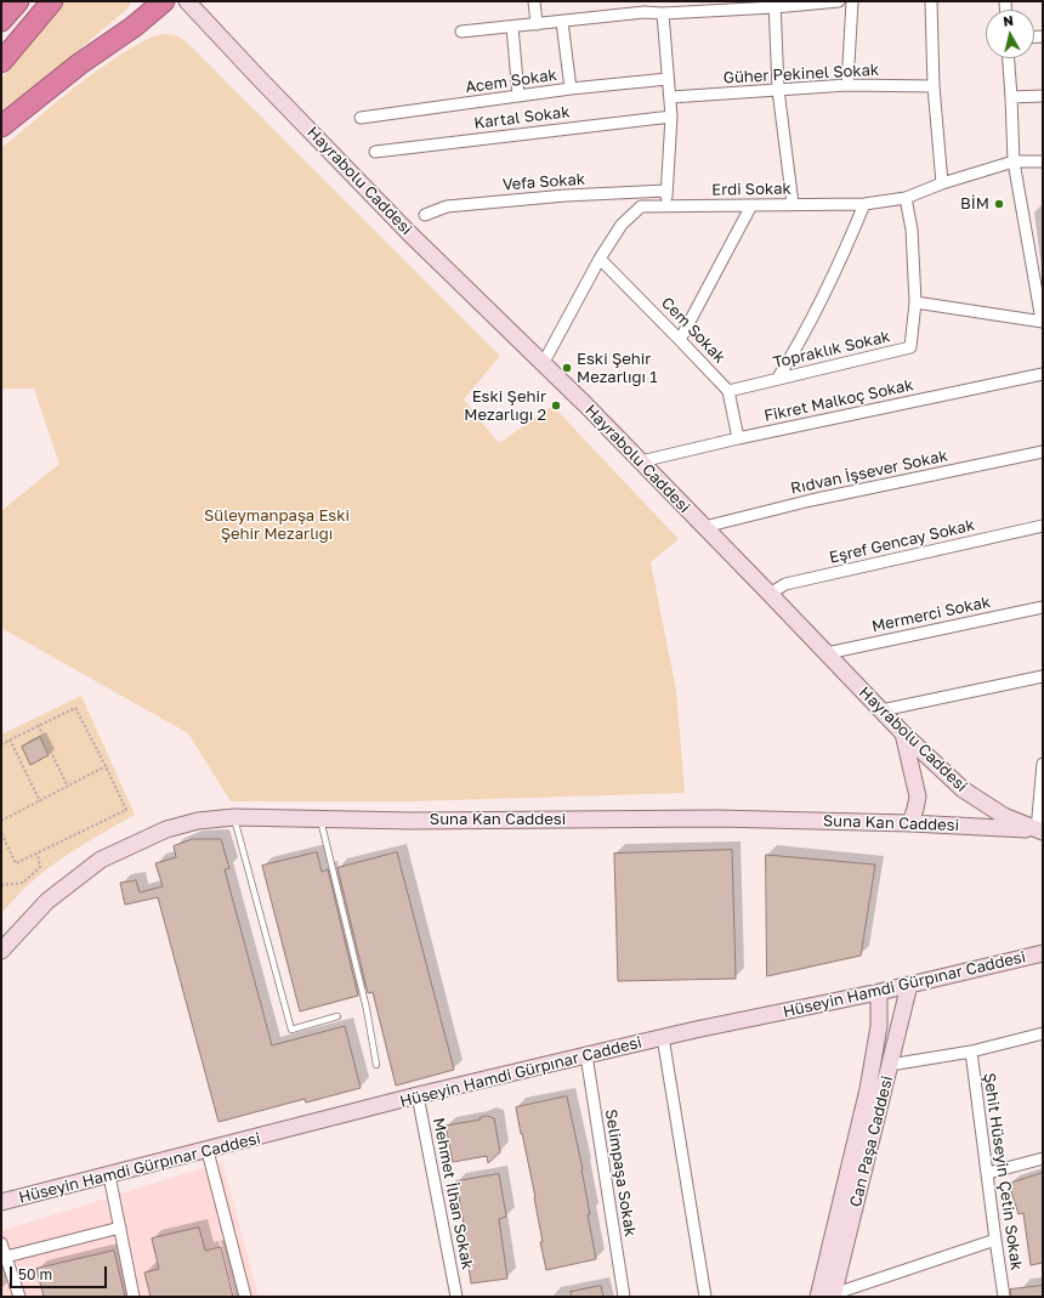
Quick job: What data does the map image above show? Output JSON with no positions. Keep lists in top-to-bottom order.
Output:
{
  "streets": {
    "street": [
      "Güher Pekinel Sokak",
      "Acem Sokak",
      "Kartal Sokak",
      "Hayrabolu Caddesi",
      "Vefa Sokak",
      "Erdi Sokak",
      "Cem Sokak",
      "Topraklık Sokak",
      "Fikret Malkoç Sokak",
      "Rıdvan İşsever Sokak",
      "Eşref Gencay Sokak",
      "Mermerci Sokak",
      "Suna Kan Caddesi",
      "Hüseyin Hamdi Gürpınar Caddesi",
      "Can Paşa Caddesi",
      "Şehit Hüseyin Çetin Sokak",
      "Selimpaşa Sokak",
      "Mehmet İlhan Sokak"
    ]
  },
  "crossings": [
    ["Hayrabolu Caddesi", "Erdi Sokak"],
    ["Hayrabolu Caddesi", "Fikret Malkoç Sokak"],
    ["Hayrabolu Caddesi", "Rıdvan İşsever Sokak"],
    ["Hayrabolu Caddesi", "Eşref Gencay Sokak"],
    ["Hayrabolu Caddesi", "Mermerci Sokak"],
    ["Hayrabolu Caddesi", "Suna Kan Caddesi"],
    ["Erdi Sokak", "Cem Sokak"],
    ["Erdi Sokak", "Topraklık Sokak"],
    ["Cem Sokak", "Topraklık Sokak"],
    ["Hüseyin Hamdi Gürpınar Caddesi", "Can Paşa Caddesi"],
    ["Hüseyin Hamdi Gürpınar Caddesi", "Selimpaşa Sokak"],
    ["Hüseyin Hamdi Gürpınar Caddesi", "Mehmet İlhan Sokak"]
  ],
  "parks": ["Süleymanpaşa Eski Şehir Mezarlığı"],
  "places": ["BİM", "Eski Şehir Mezarlığı 1", "Eski Şehir Mezarlığı 2"],
  "scale_bar": "50 m",
  "north": "top"
}
